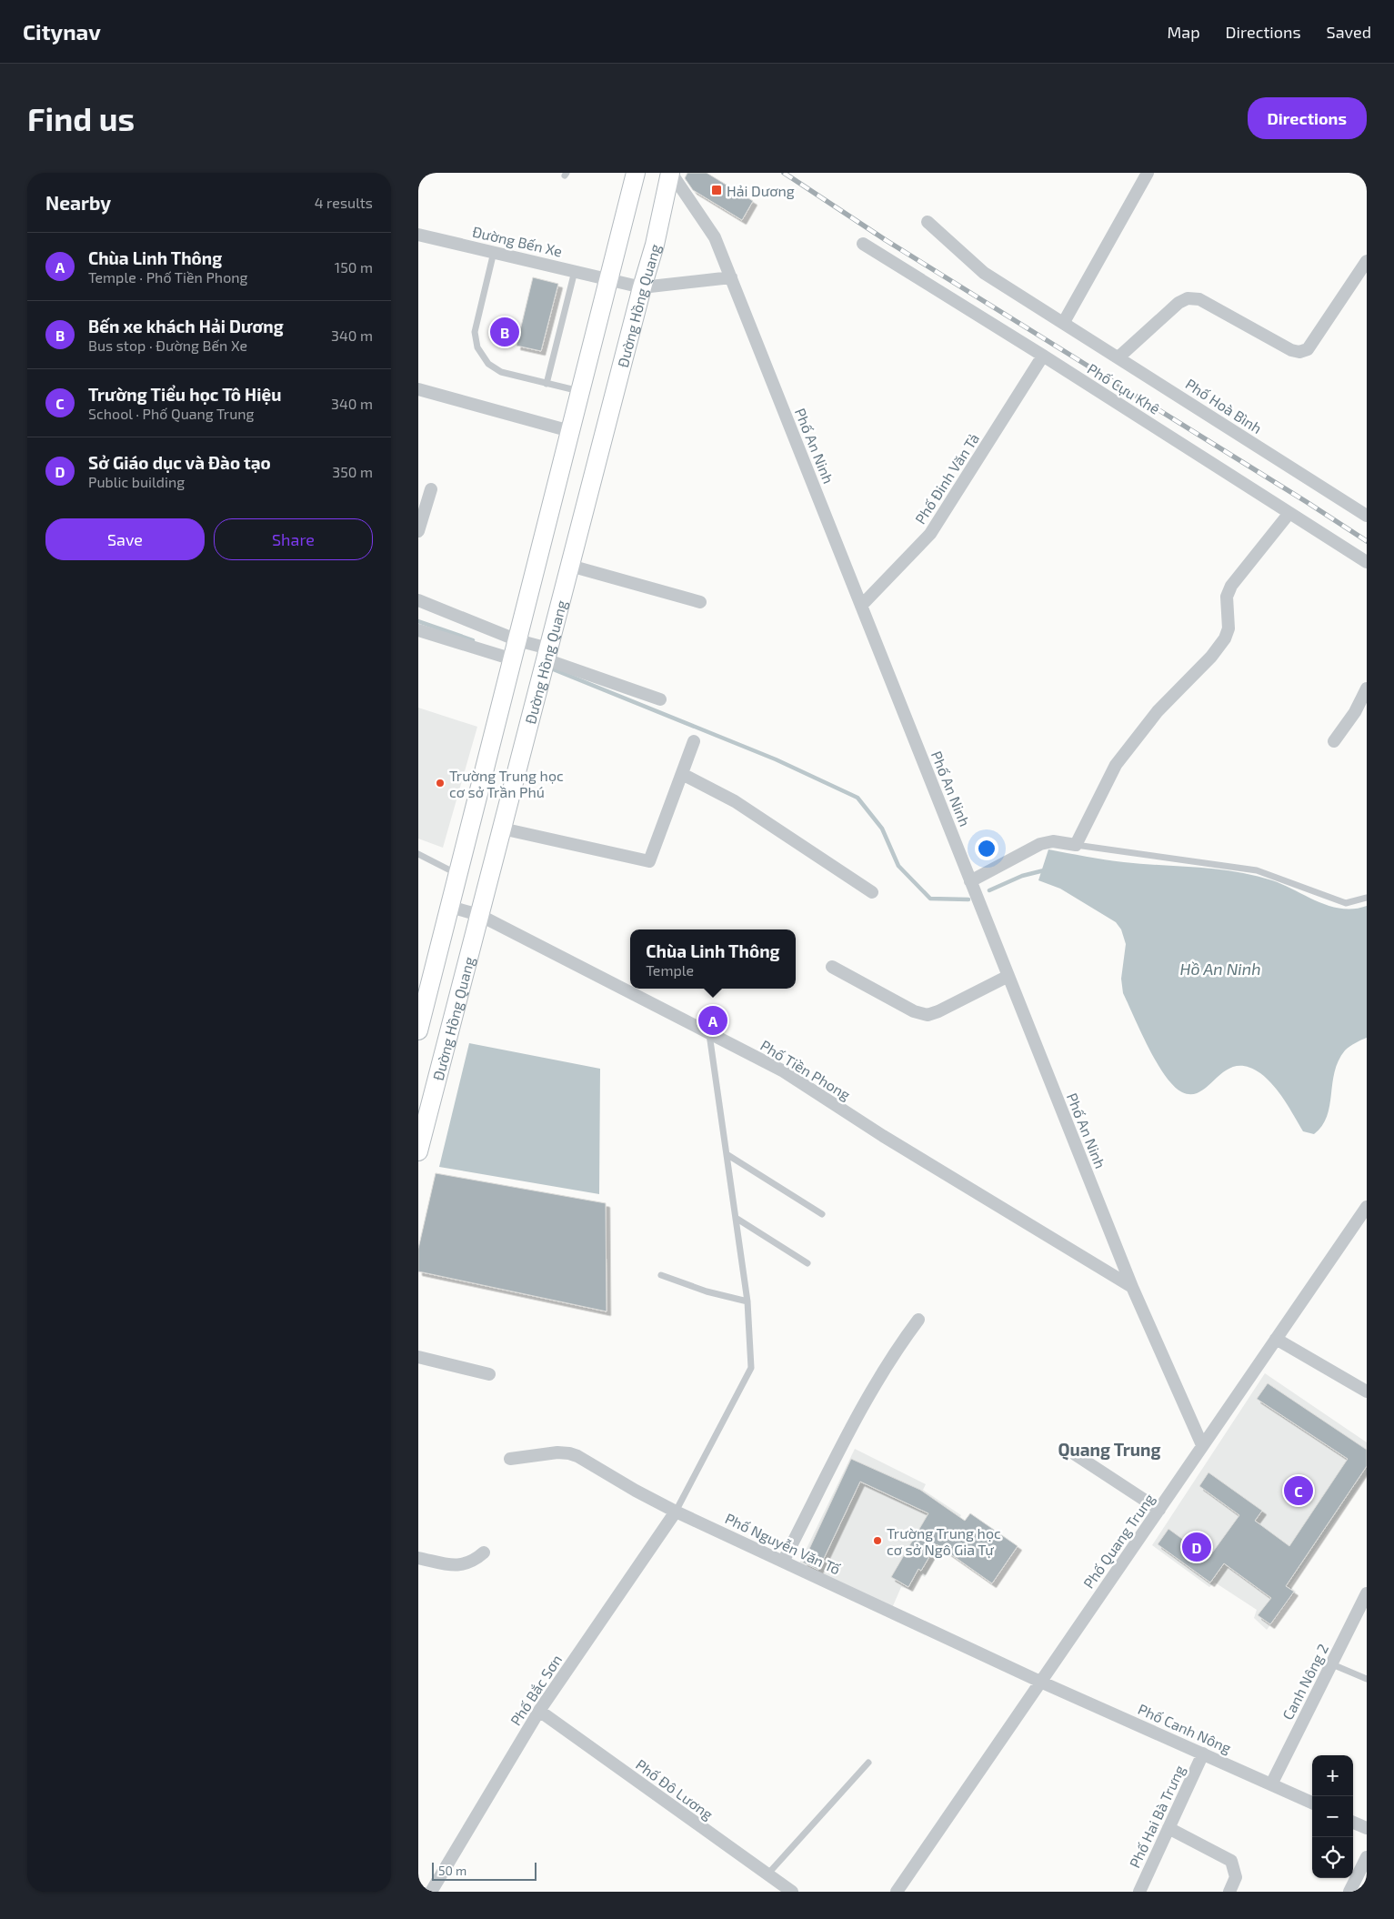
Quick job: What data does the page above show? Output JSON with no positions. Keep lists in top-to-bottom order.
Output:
{
  "streets": {
    "street": [
      "Đường Bến Xe",
      "Đường Hồng Quang",
      "Phố Cựu Khê",
      "Phố Hoà Bình",
      "Phố An Ninh",
      "Phố Đinh Văn Tả",
      "Phố Tiền Phong",
      "Phố Quang Trung",
      "Phố Nguyễn Văn Tố",
      "Canh Nông 2",
      "Phố Bắc Sơn",
      "Phố Canh Nông",
      "Phố Đô Lương",
      "Phố Hai Bà Trưng"
    ]
  },
  "crossings": [
    ["Đường Bến Xe", "Đường Hồng Quang"],
    ["Đường Hồng Quang", "Phố An Ninh"],
    ["Đường Hồng Quang", "Phố Tiền Phong"],
    ["Phố Cựu Khê", "Phố Đinh Văn Tả"],
    ["Phố An Ninh", "Phố Đinh Văn Tả"],
    ["Phố An Ninh", "Phố Tiền Phong"],
    ["Phố An Ninh", "Phố Quang Trung"],
    ["Phố Quang Trung", "Phố Nguyễn Văn Tố"],
    ["Phố Quang Trung", "Phố Canh Nông"],
    ["Phố Nguyễn Văn Tố", "Phố Bắc Sơn"],
    ["Phố Nguyễn Văn Tố", "Phố Canh Nông"],
    ["Canh Nông 2", "Phố Canh Nông"],
    ["Phố Bắc Sơn", "Phố Đô Lương"],
    ["Phố Canh Nông", "Phố Hai Bà Trưng"]
  ],
  "districts": ["Quang Trung"],
  "water": ["Hồ An Ninh"],
  "places": {
    "transit": ["Hải Dương"],
    "other": ["Trường Trung học cơ sở Trần Phú", "Trường Trung học cơ sở Ngô Gia Tự"]
  },
  "scale_bar": "50 m",
  "page": {
    "header": "Citynav",
    "nav": ["Map", "Directions", "Saved"],
    "buttons": [
      "Directions",
      ["Save", "Share"]
    ],
    "title": "Find us",
    "heading": ["Nearby", "4 results"],
    "list": [
      {
        "mark": "A",
        "name": "Chùa Linh Thông",
        "note": "Temple · Phố Tiền Phong",
        "value": "150 m"
      },
      {
        "mark": "B",
        "name": "Bến xe khách Hải Dương",
        "note": "Bus stop · Đường Bến Xe",
        "value": "340 m"
      },
      {
        "mark": "C",
        "name": "Trường Tiểu học Tô Hiệu",
        "note": "School · Phố Quang Trung",
        "value": "340 m"
      },
      {
        "mark": "D",
        "name": "Sở Giáo dục và Đào tạo",
        "note": "Public building",
        "value": "350 m"
      }
    ],
    "pins": [
      "B",
      "A",
      "C",
      "D"
    ],
    "popup": ["Chùa Linh Thông", "Temple"],
    "map_buttons": ["+", "−"],
    "scale": "50 m"
  }
}
